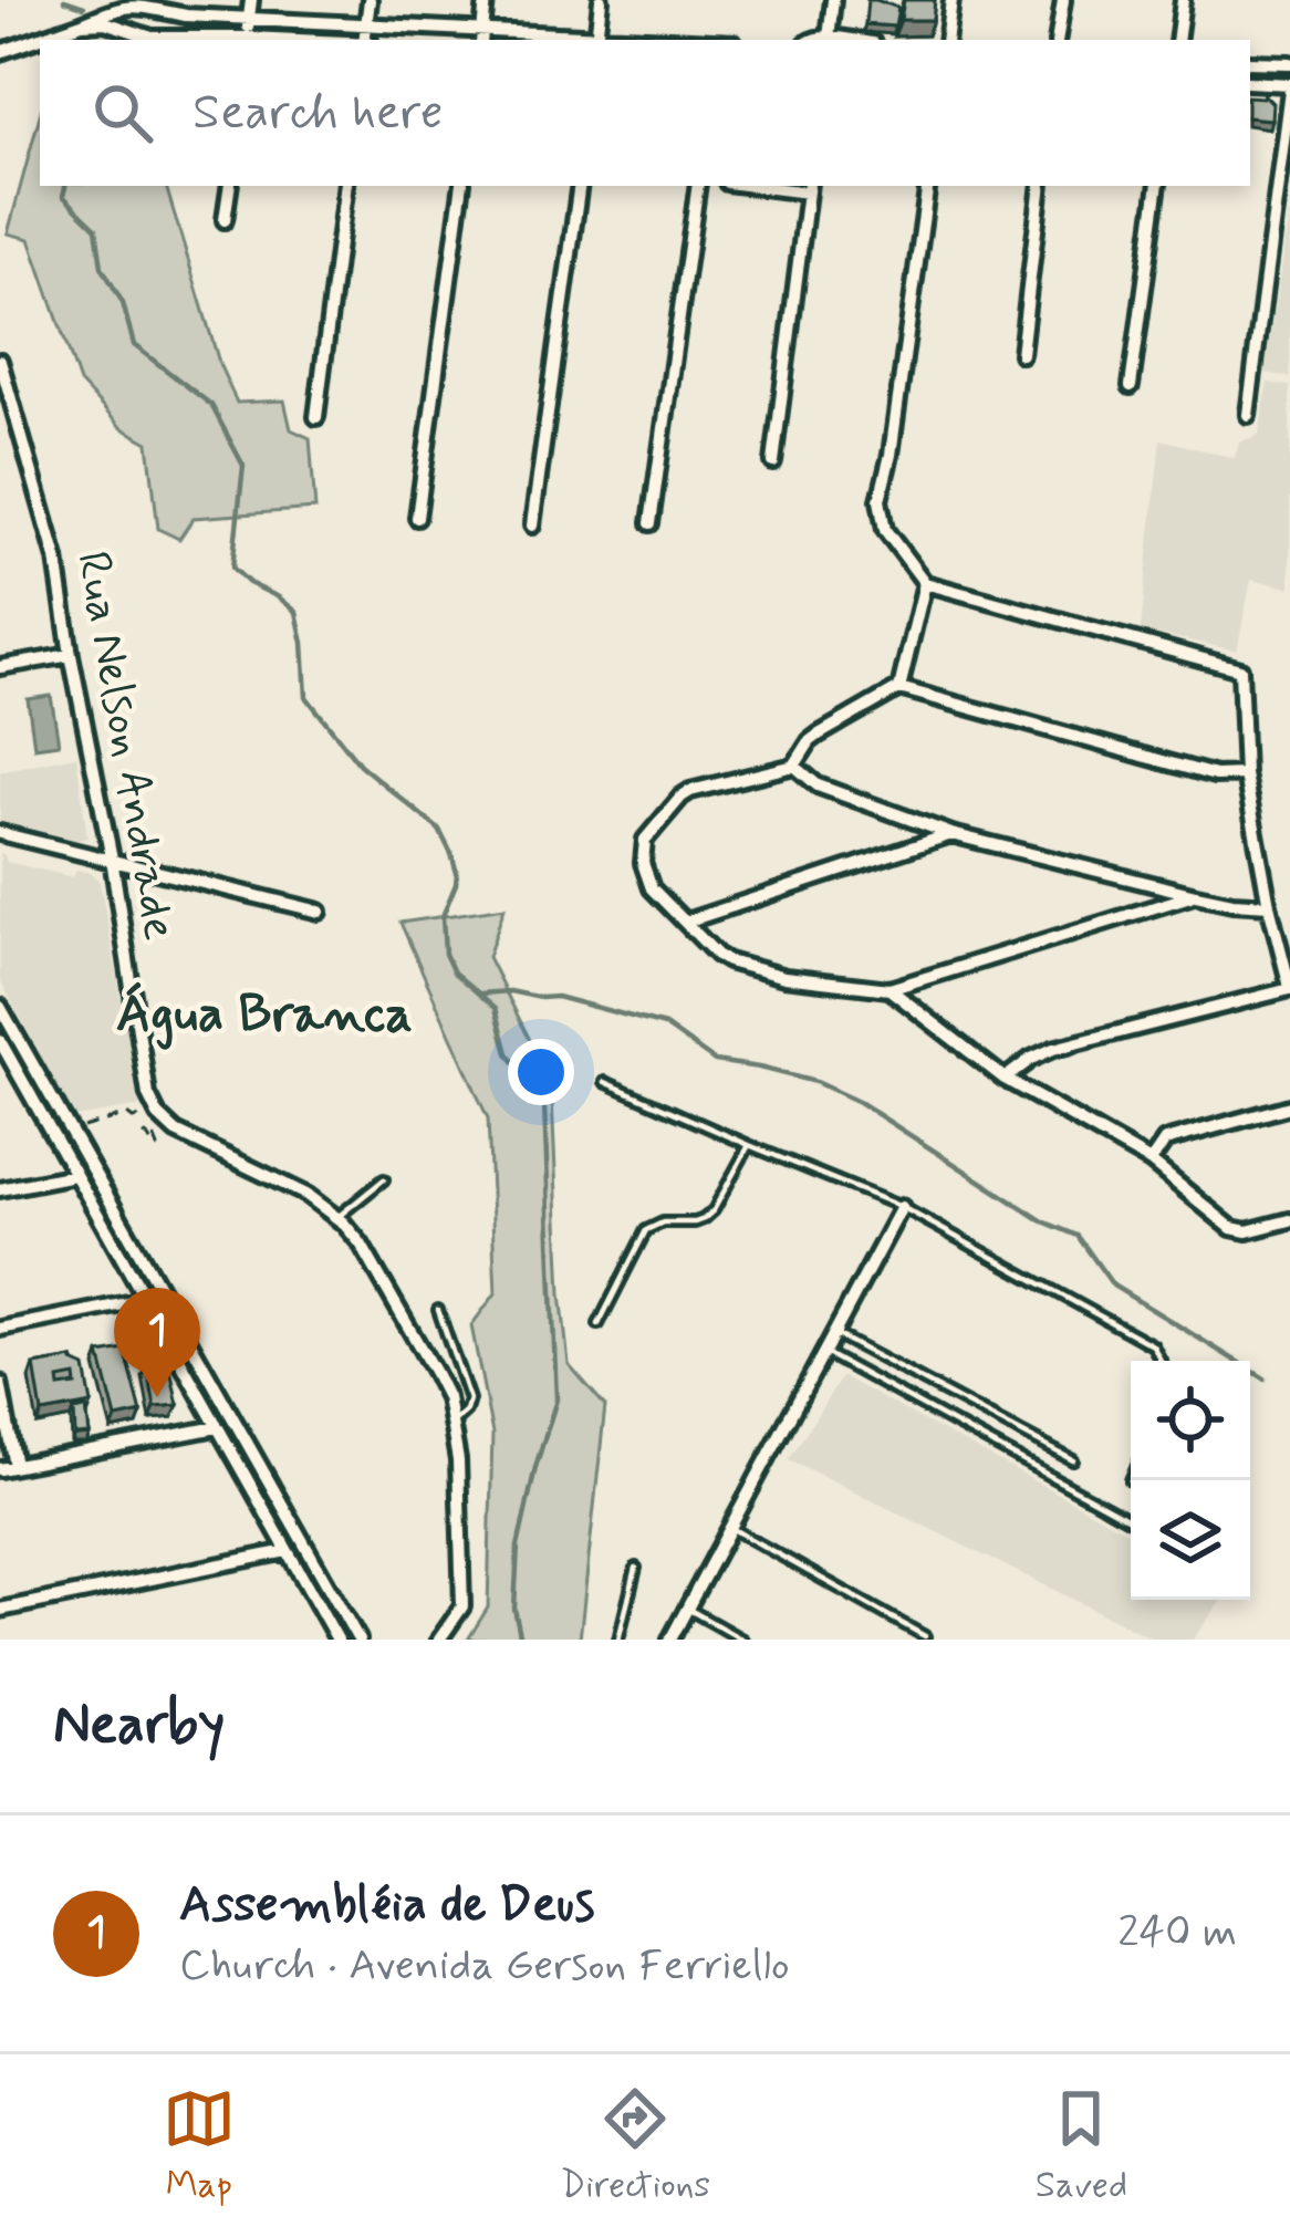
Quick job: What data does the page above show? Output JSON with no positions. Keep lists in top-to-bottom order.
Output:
{
  "streets": {
    "street": ["Rua Nelson Andrade"]
  },
  "districts": ["Água Branca"],
  "page": {
    "search": "Search here",
    "pins": "1",
    "heading": "Nearby",
    "list": [
      {
        "mark": "1",
        "name": "Assembléia de Deus",
        "note": "Church · Avenida Gerson Ferriello",
        "value": "240 m"
      }
    ],
    "nav": ["Map", "Directions", "Saved"]
  }
}
